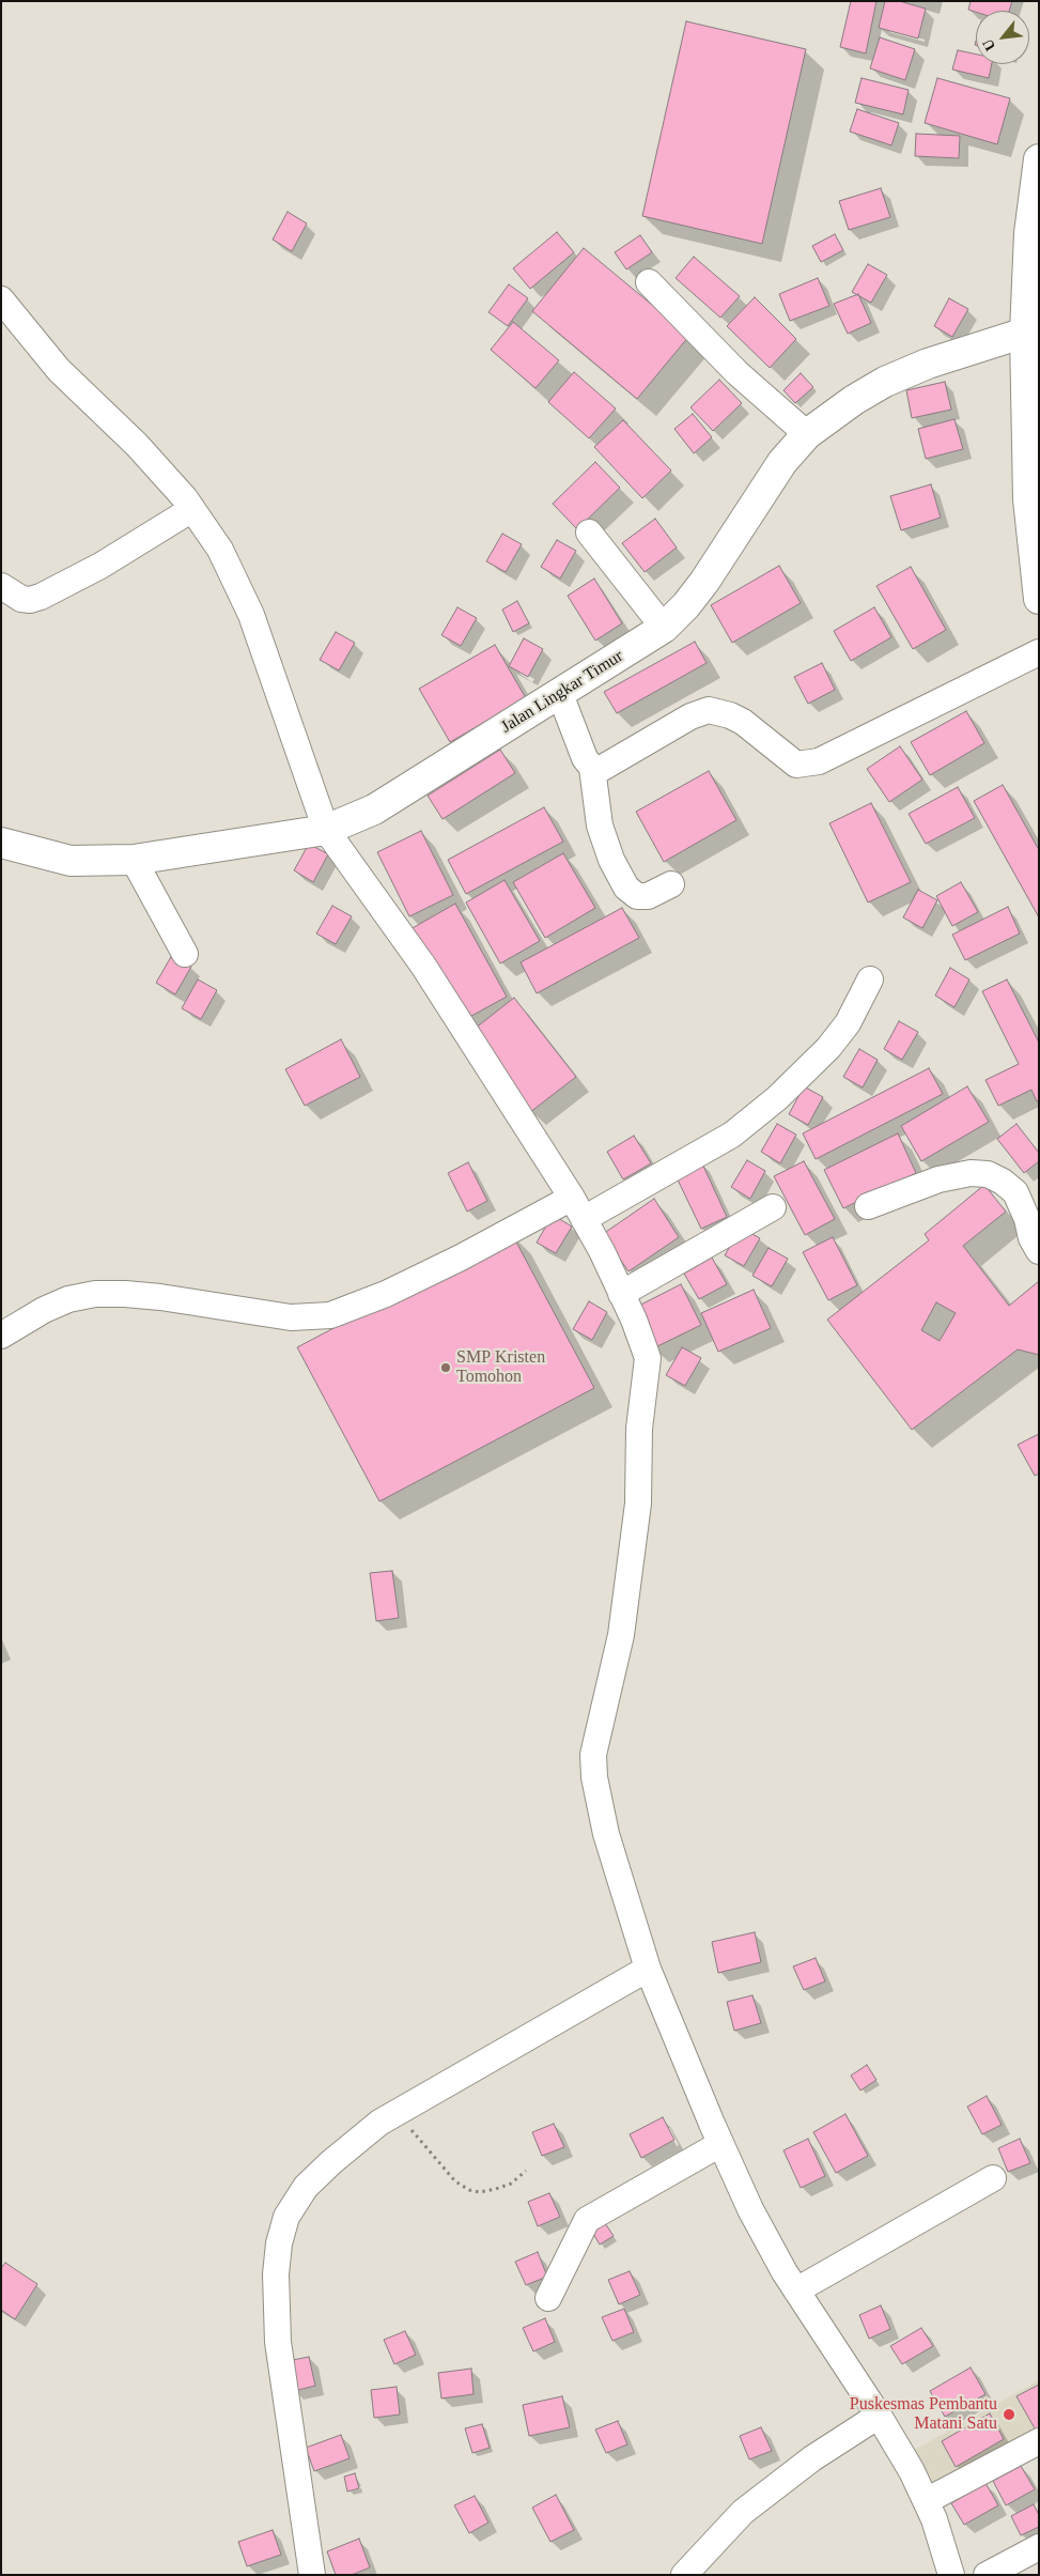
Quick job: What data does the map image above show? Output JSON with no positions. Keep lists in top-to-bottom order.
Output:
{
  "streets": {
    "main road": ["Jalan Lingkar Timur"]
  },
  "places": ["SMP Kristen Tomohon", "Puskesmas Pembantu Matani Satu"],
  "north": "bottom left"
}
